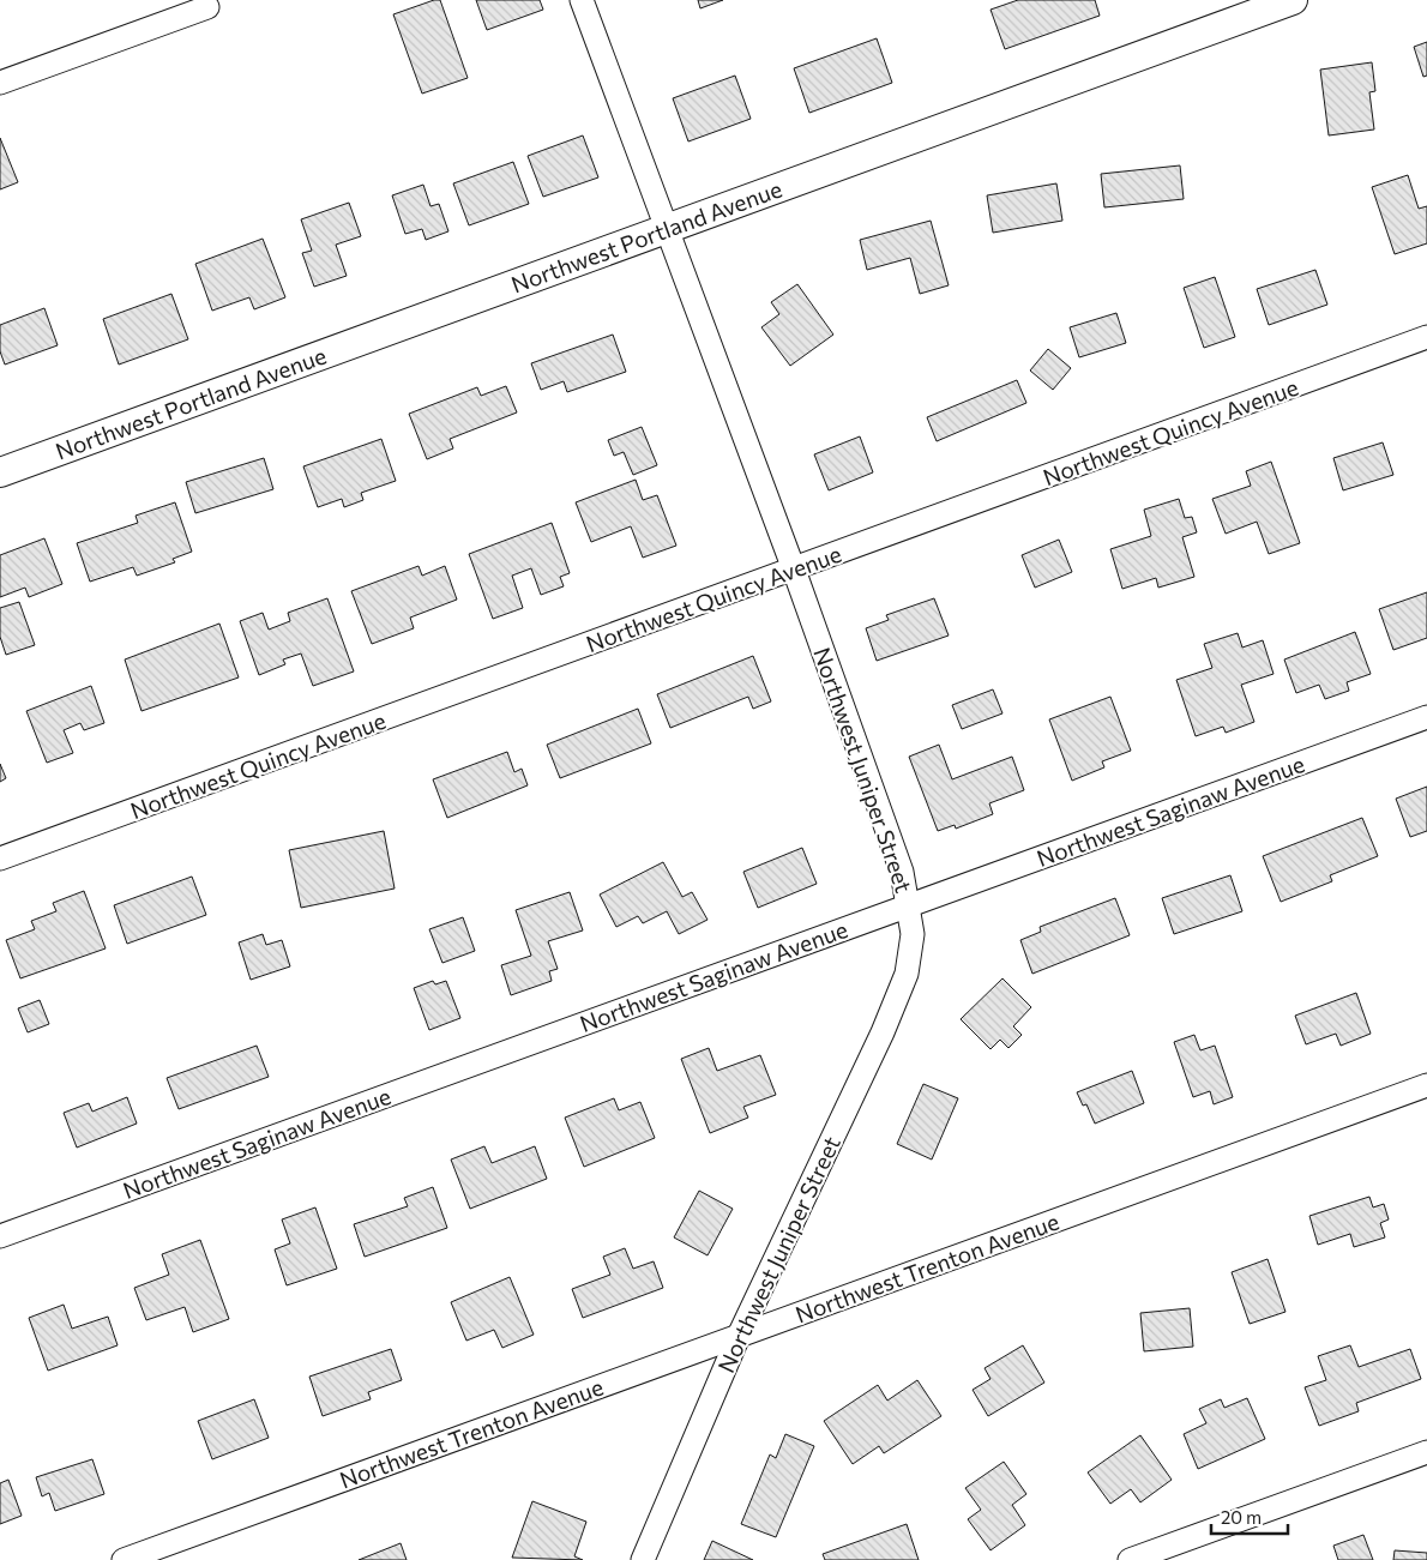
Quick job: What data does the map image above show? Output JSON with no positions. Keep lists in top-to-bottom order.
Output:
{
  "streets": {
    "street": [
      "Northwest Portland Avenue",
      "Northwest Quincy Avenue",
      "Northwest Juniper Street",
      "Northwest Saginaw Avenue",
      "Northwest Trenton Avenue"
    ]
  },
  "crossings": [
    ["Northwest Portland Avenue", "Northwest Juniper Street"],
    ["Northwest Quincy Avenue", "Northwest Juniper Street"],
    ["Northwest Juniper Street", "Northwest Saginaw Avenue"],
    ["Northwest Juniper Street", "Northwest Trenton Avenue"]
  ],
  "scale_bar": "20 m"
}
